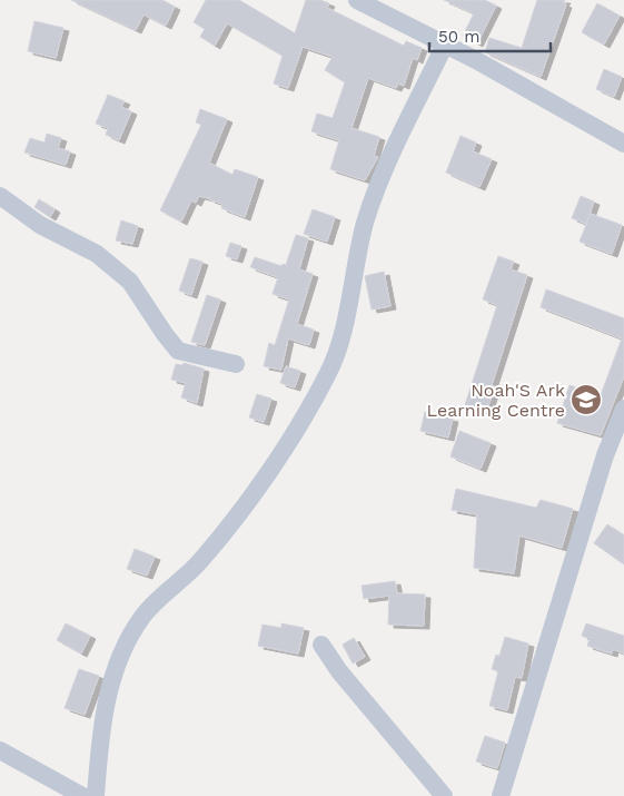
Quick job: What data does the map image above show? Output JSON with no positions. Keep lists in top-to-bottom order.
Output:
{
  "places": {
    "school or university": ["Noah'S Ark Learning Centre"]
  },
  "scale_bar": "50 m"
}
